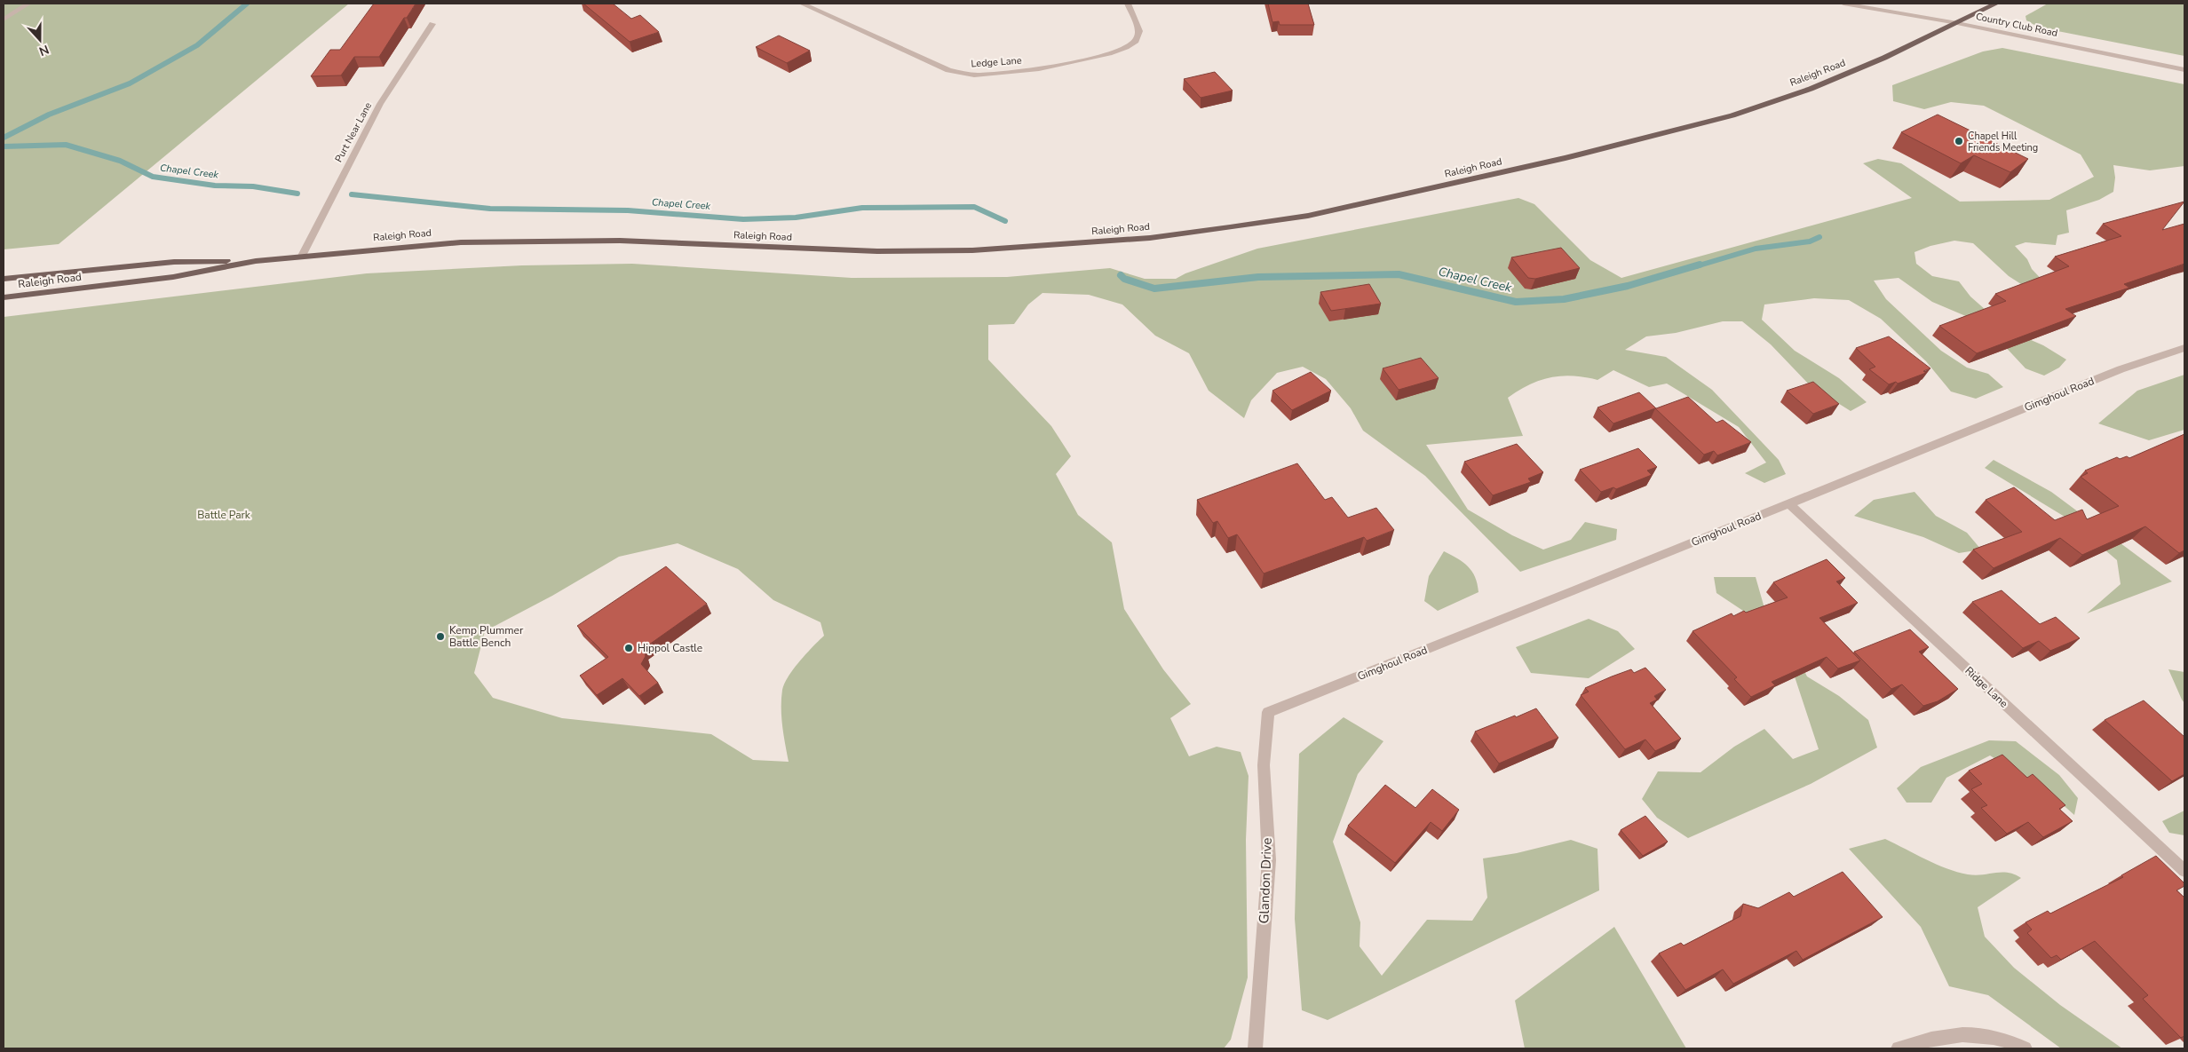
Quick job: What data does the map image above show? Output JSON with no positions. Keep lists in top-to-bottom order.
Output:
{
  "streets": {
    "main road": ["Raleigh Road"],
    "street": [
      "Country Club Road",
      "Ledge Lane",
      "Purt Near Lane",
      "Gimghoul Road",
      "Ridge Lane",
      "Glandon Drive"
    ]
  },
  "crossings": [
    ["Country Club Road", "Raleigh Road"],
    ["Raleigh Road", "Purt Near Lane"],
    ["Gimghoul Road", "Ridge Lane"],
    ["Gimghoul Road", "Glandon Drive"]
  ],
  "water": ["Chapel Creek"],
  "parks": ["Battle Park"],
  "places": ["Chapel Hill Friends Meeting", "Kemp Plummer Battle Bench", "Hippol Castle"],
  "north": "bottom"
}
